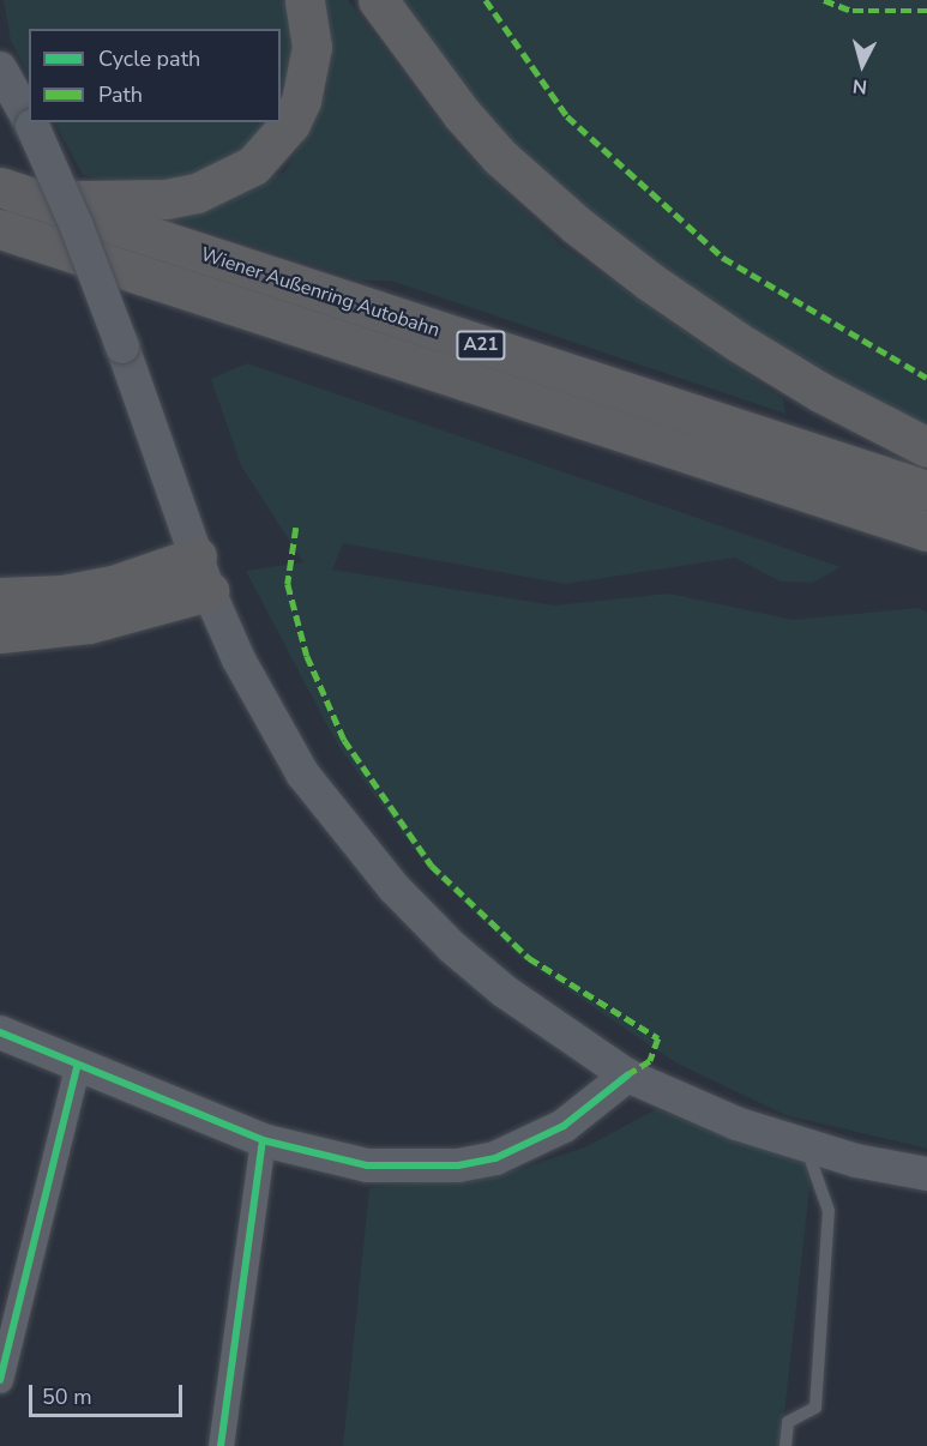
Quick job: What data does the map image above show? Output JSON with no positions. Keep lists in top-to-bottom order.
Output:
{
  "streets": {
    "highway": ["Wiener Außenring Autobahn", "A21"]
  },
  "legend": ["Cycle path", "Path"],
  "scale_bar": "50 m",
  "north": "bottom"
}
